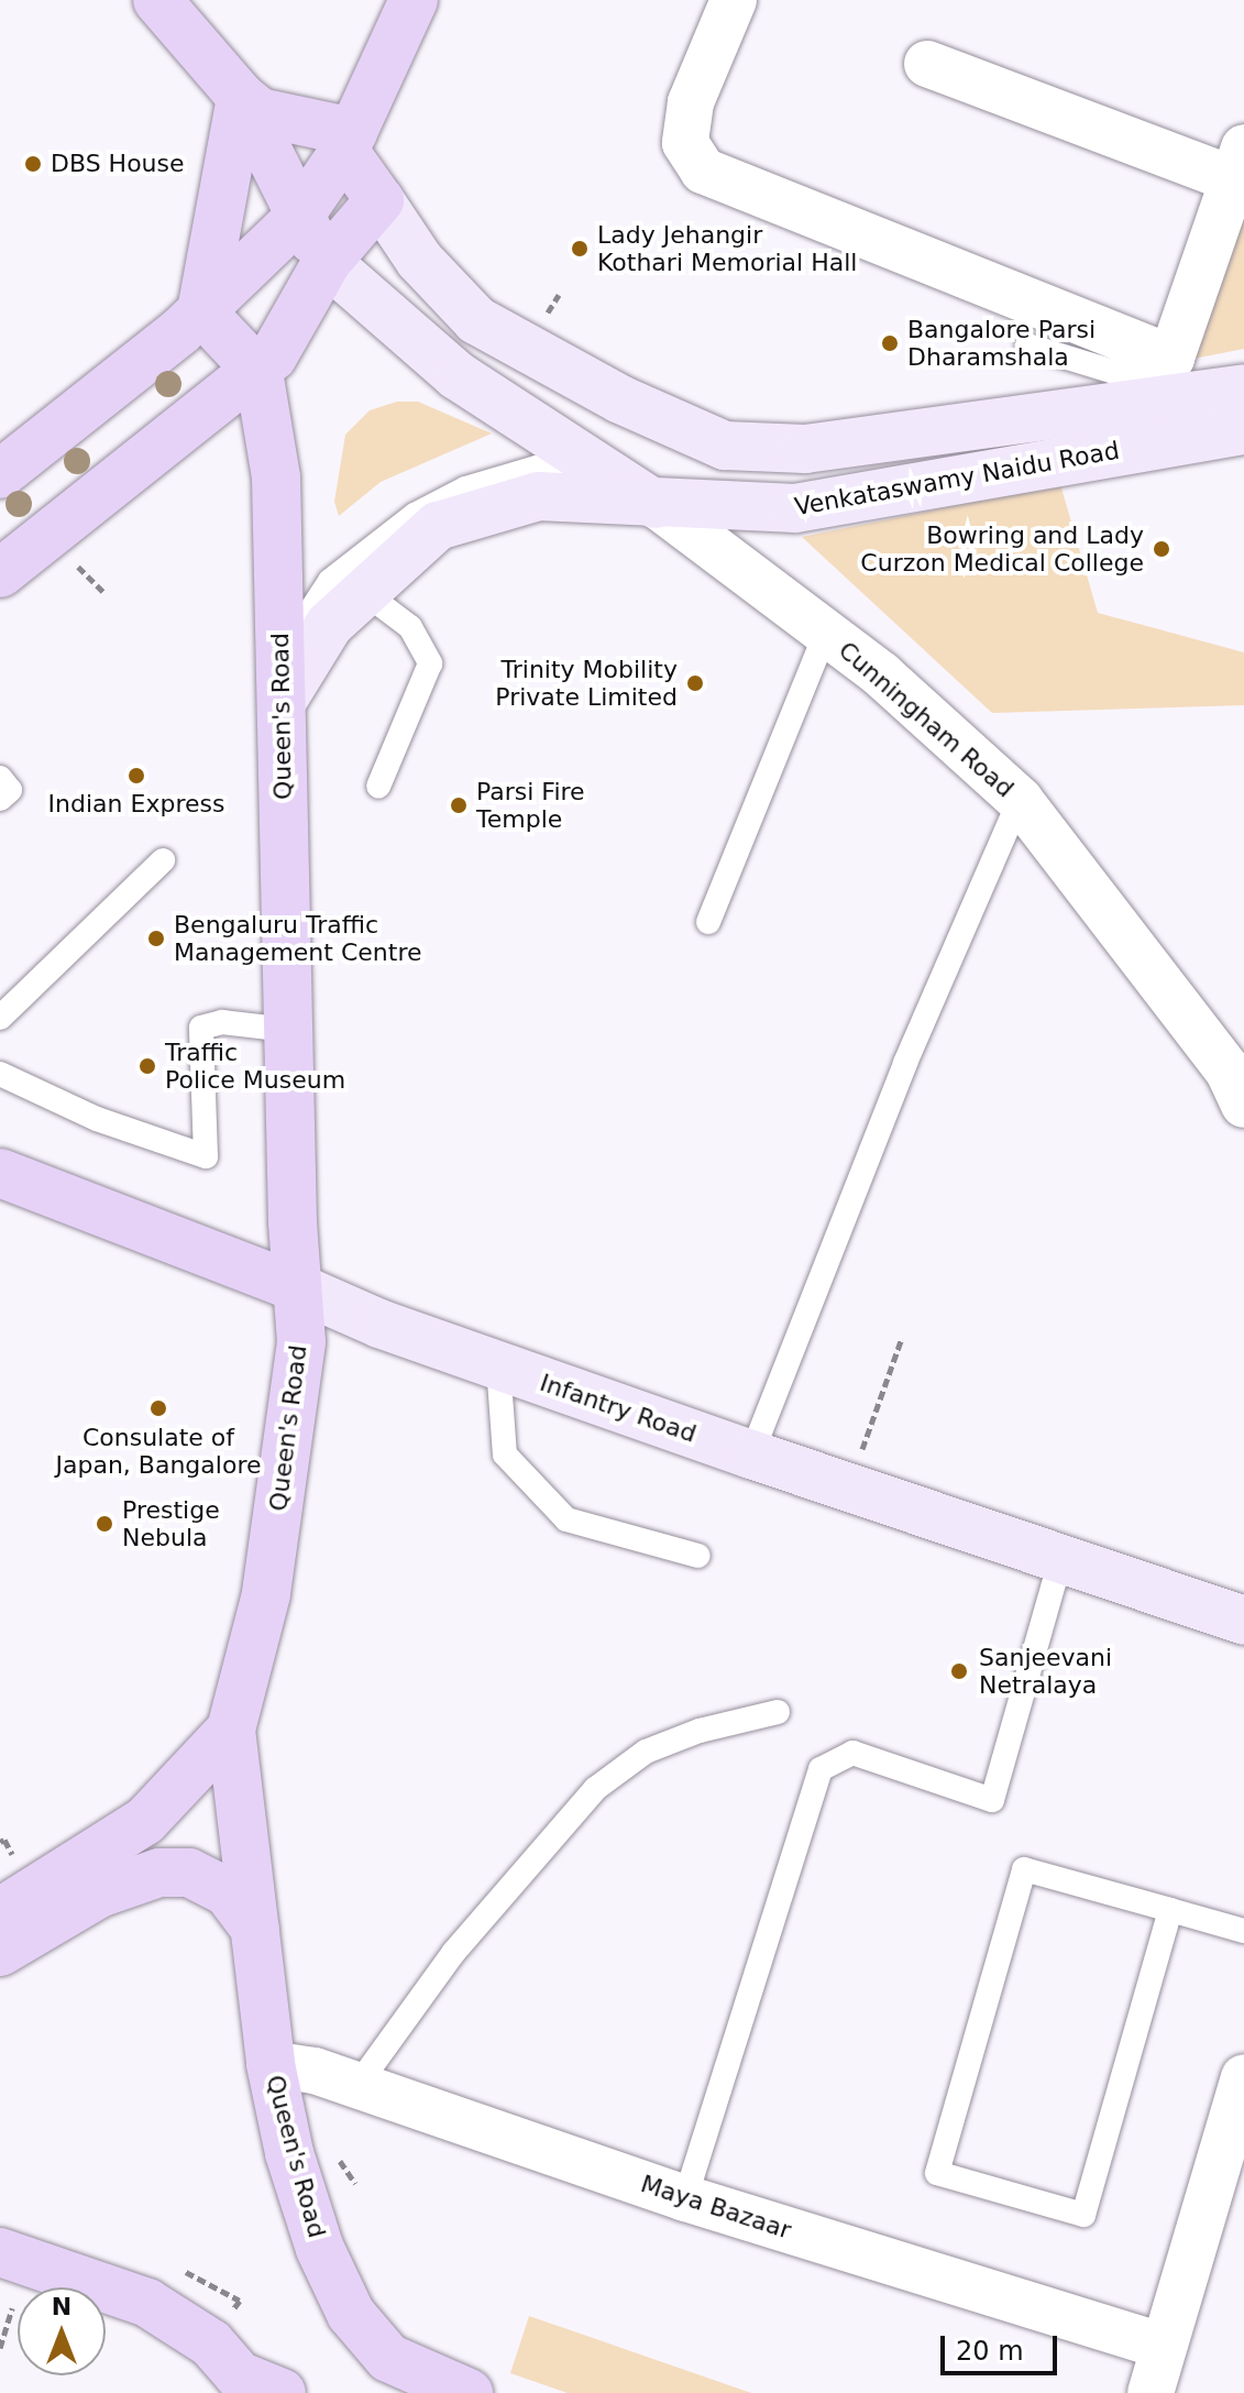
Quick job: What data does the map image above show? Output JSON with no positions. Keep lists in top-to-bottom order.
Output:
{
  "streets": {
    "main road": ["Queen's Road", "Infantry Road"],
    "street": ["Venkataswamy Naidu Road", "Cunningham Road", "Maya Bazaar"]
  },
  "crossings": [
    ["Venkataswamy Naidu Road", "Queen's Road"],
    ["Venkataswamy Naidu Road", "Cunningham Road"],
    ["Queen's Road", "Infantry Road"],
    ["Queen's Road", "Maya Bazaar"]
  ],
  "places": [
    "DBS House",
    "Lady Jehangir Kothari Memorial Hall",
    "Bangalore Parsi Dharamshala",
    "Bowring and Lady Curzon Medical College",
    "Trinity Mobility Private Limited",
    "Indian Express",
    "Parsi Fire Temple",
    "Bengaluru Traffic Management Centre",
    "Traffic Police Museum",
    "Consulate of Japan, Bangalore",
    "Prestige Nebula",
    "Sanjeevani Netralaya"
  ],
  "scale_bar": "20 m",
  "north": "top"
}
